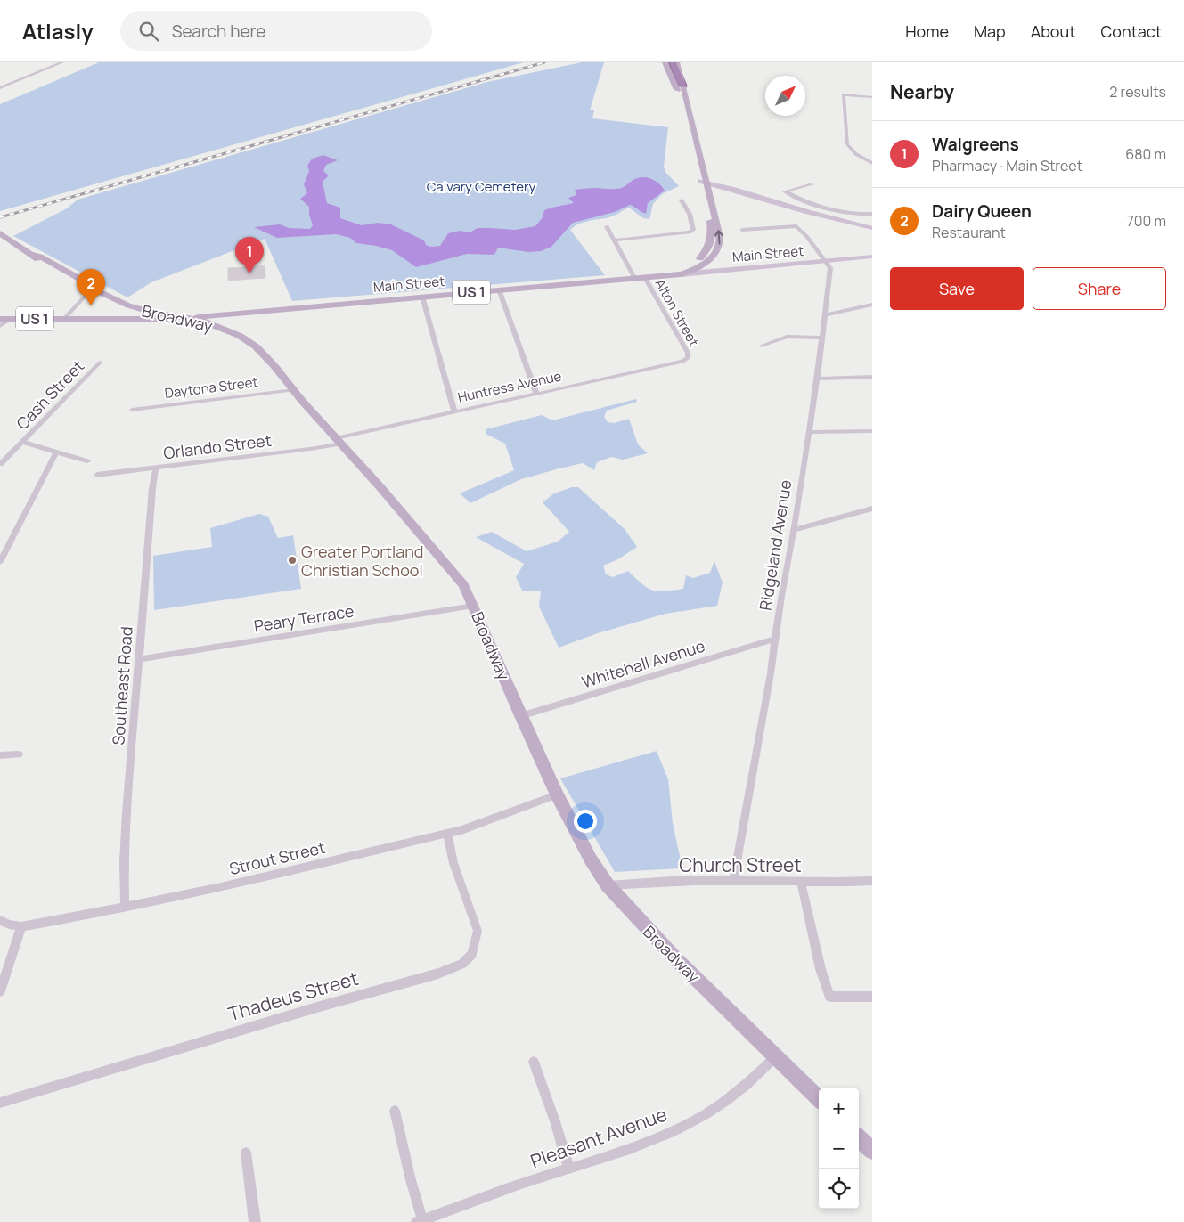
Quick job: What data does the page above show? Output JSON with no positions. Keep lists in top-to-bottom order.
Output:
{
  "streets": {
    "highway": ["US 1"],
    "main road": ["Main Street", "Broadway"],
    "street": [
      "Alton Street",
      "Huntress Avenue",
      "Daytona Street",
      "Cash Street",
      "Orlando Street",
      "Ridgeland Avenue",
      "Peary Terrace",
      "Whitehall Avenue",
      "Southeast Road",
      "Strout Street",
      "Church Street",
      "Thadeus Street",
      "Pleasant Avenue"
    ]
  },
  "crossings": [
    ["Main Street", "US 1"],
    ["Main Street", "Alton Street"],
    ["Main Street", "Broadway"],
    ["Main Street", "Ridgeland Avenue"],
    ["US 1", "Alton Street"],
    ["Alton Street", "Huntress Avenue"],
    ["Broadway", "Huntress Avenue"],
    ["Broadway", "Daytona Street"],
    ["Broadway", "Orlando Street"],
    ["Broadway", "Peary Terrace"],
    ["Broadway", "Whitehall Avenue"],
    ["Broadway", "Strout Street"],
    ["Broadway", "Church Street"],
    ["Broadway", "Pleasant Avenue"],
    ["Huntress Avenue", "Orlando Street"],
    ["Orlando Street", "Southeast Road"],
    ["Ridgeland Avenue", "Whitehall Avenue"],
    ["Ridgeland Avenue", "Church Street"],
    ["Peary Terrace", "Southeast Road"],
    ["Southeast Road", "Strout Street"],
    ["Strout Street", "Thadeus Street"]
  ],
  "parks": ["Calvary Cemetery"],
  "places": ["Greater Portland Christian School"],
  "north": "top right",
  "page": {
    "header": "Atlasly",
    "search": "Search here",
    "nav": [
      "Home",
      "Map",
      "About",
      "Contact"
    ],
    "heading": ["Nearby", "2 results"],
    "list": [
      {
        "mark": "1",
        "name": "Walgreens",
        "note": "Pharmacy · Main Street",
        "value": "680 m"
      },
      {
        "mark": "2",
        "name": "Dairy Queen",
        "note": "Restaurant",
        "value": "700 m"
      }
    ],
    "pins": ["1", "2"],
    "buttons": ["Save", "Share"],
    "map_buttons": ["+", "−"]
  }
}
